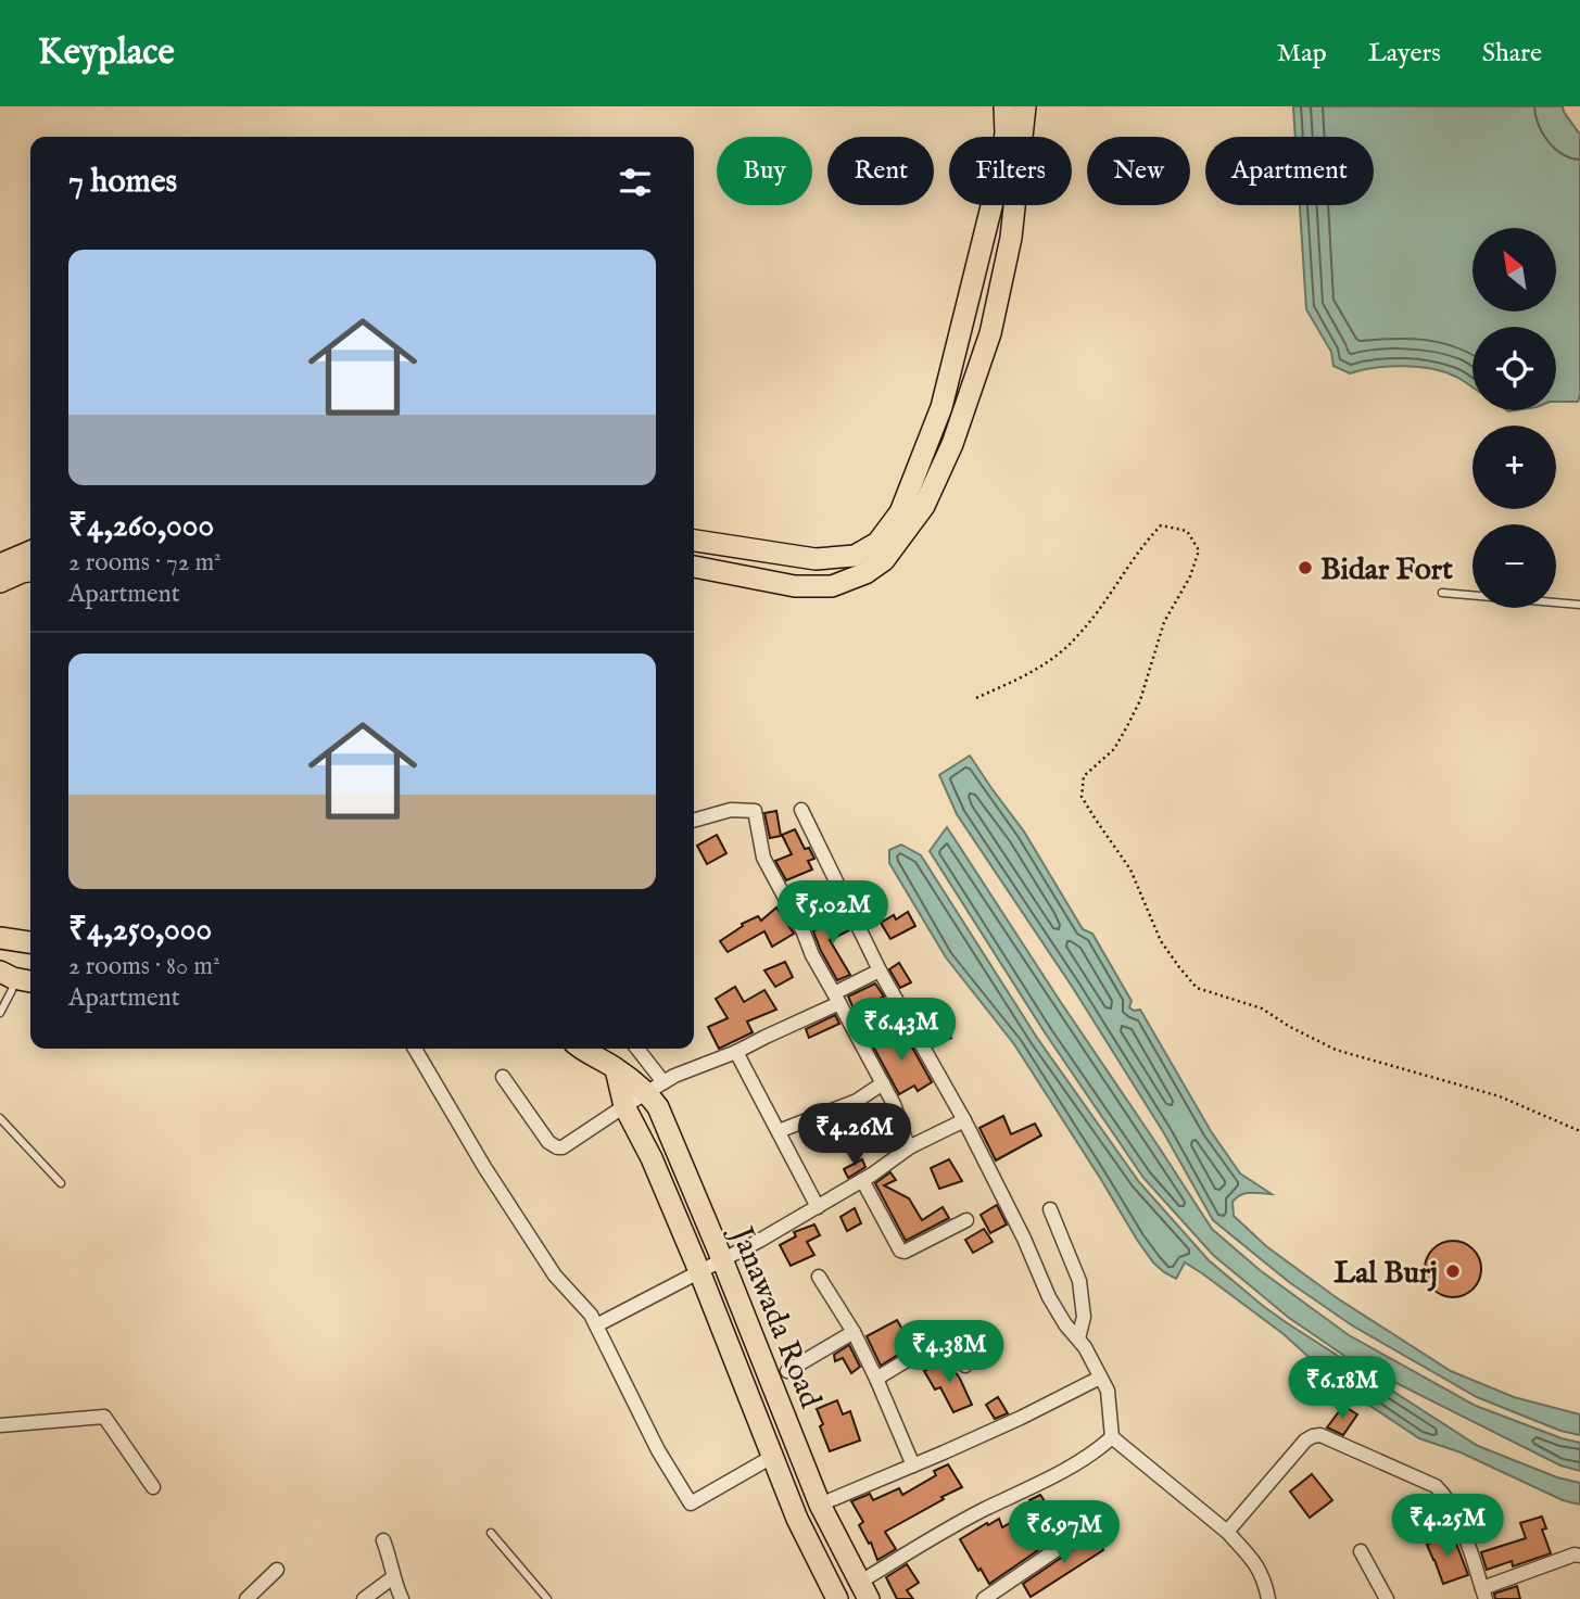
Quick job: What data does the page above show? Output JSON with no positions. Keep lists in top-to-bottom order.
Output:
{
  "streets": {
    "main road": ["Janawada Road"]
  },
  "places": ["Bidar Fort", "Lal Burj"],
  "north": "top left",
  "page": {
    "header": "Keyplace",
    "nav": ["Map", "Layers", "Share"],
    "chip": [
      "Buy",
      "Rent",
      "Filters",
      "New",
      "Apartment"
    ],
    "heading": "7 homes",
    "map_buttons": ["+", "−"],
    "list": [
      {
        "name": "₹4,260,000",
        "note": "2 rooms · 72 m² · Apartment"
      },
      {
        "name": "₹4,250,000",
        "note": "2 rooms · 80 m² · Apartment"
      }
    ],
    "price": [
      "₹5.02M",
      "₹6.43M",
      "₹4.26M",
      "₹4.38M",
      "₹6.18M",
      "₹4.25M",
      "₹6.97M"
    ]
  }
}
